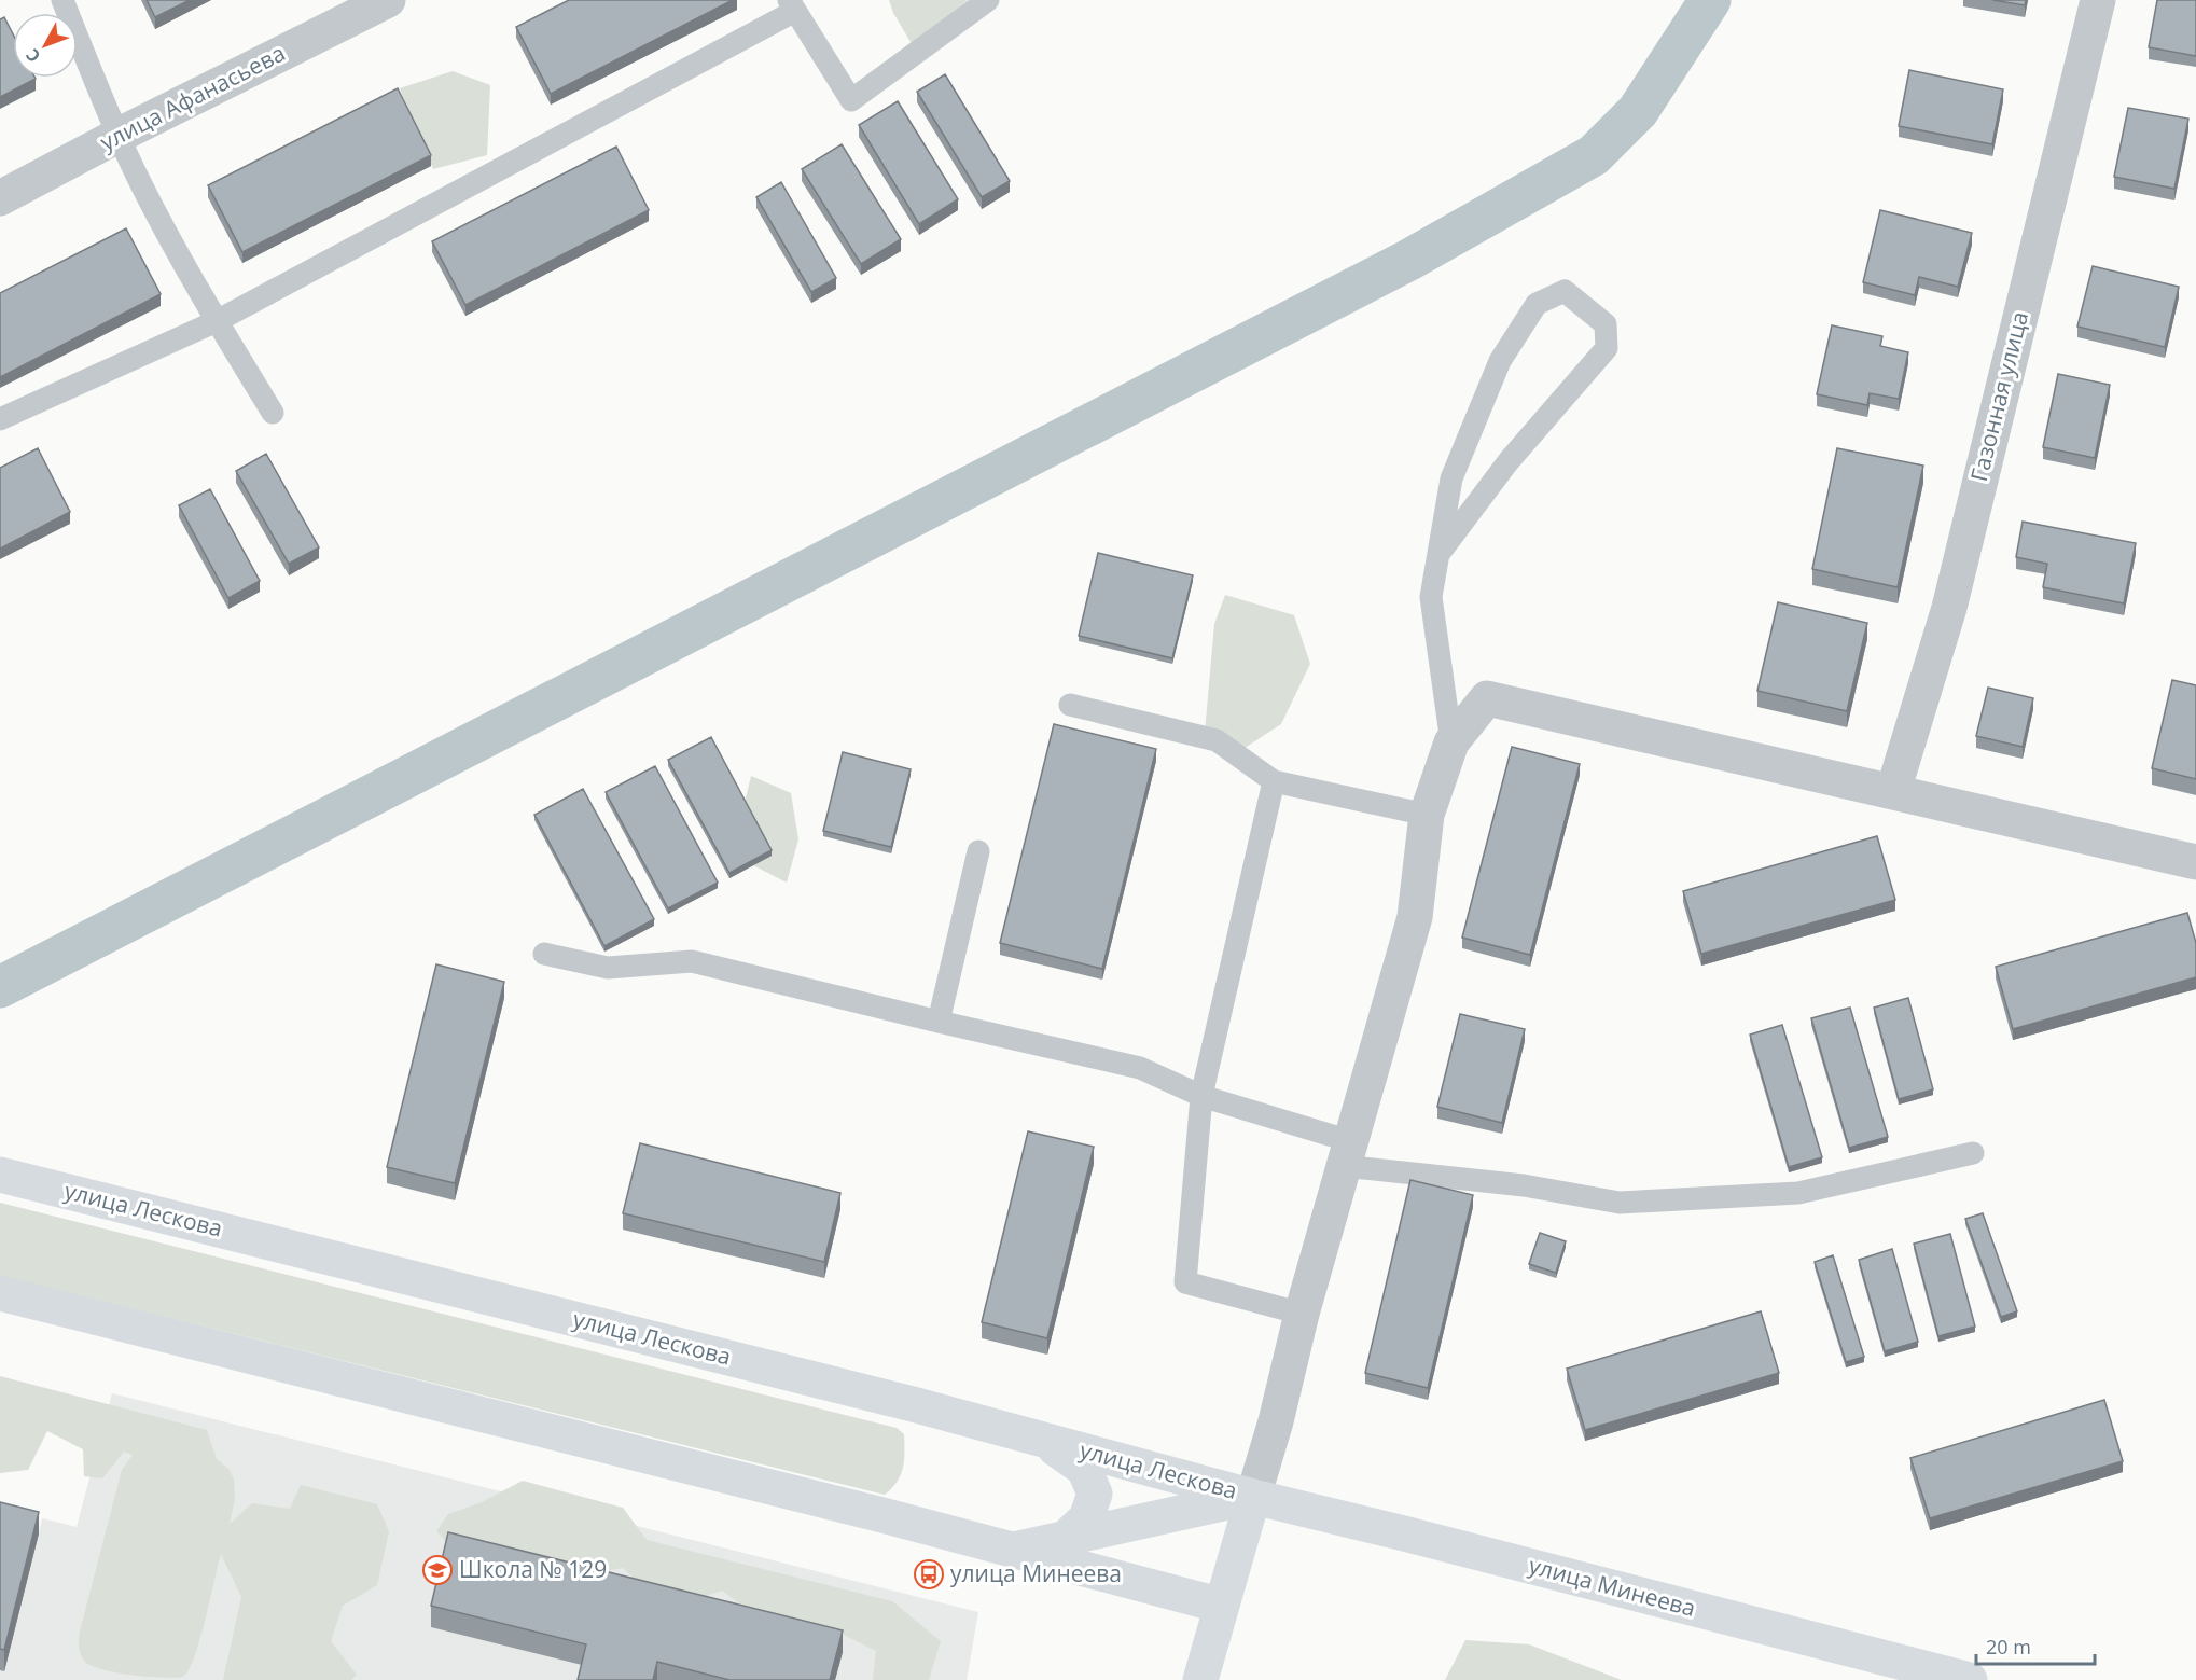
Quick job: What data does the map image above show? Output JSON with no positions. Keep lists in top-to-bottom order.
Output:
{
  "streets": {
    "main road": ["улица Лескова", "улица Минеева"],
    "street": ["улица Афанасьева", "Газонная улица"]
  },
  "crossings": [
    ["улица Лескова", "улица Минеева"]
  ],
  "places": {
    "school or university": ["Школа № 129"],
    "bus stop": ["улица Минеева"]
  },
  "scale_bar": "20 m",
  "north": "bottom left"
}
